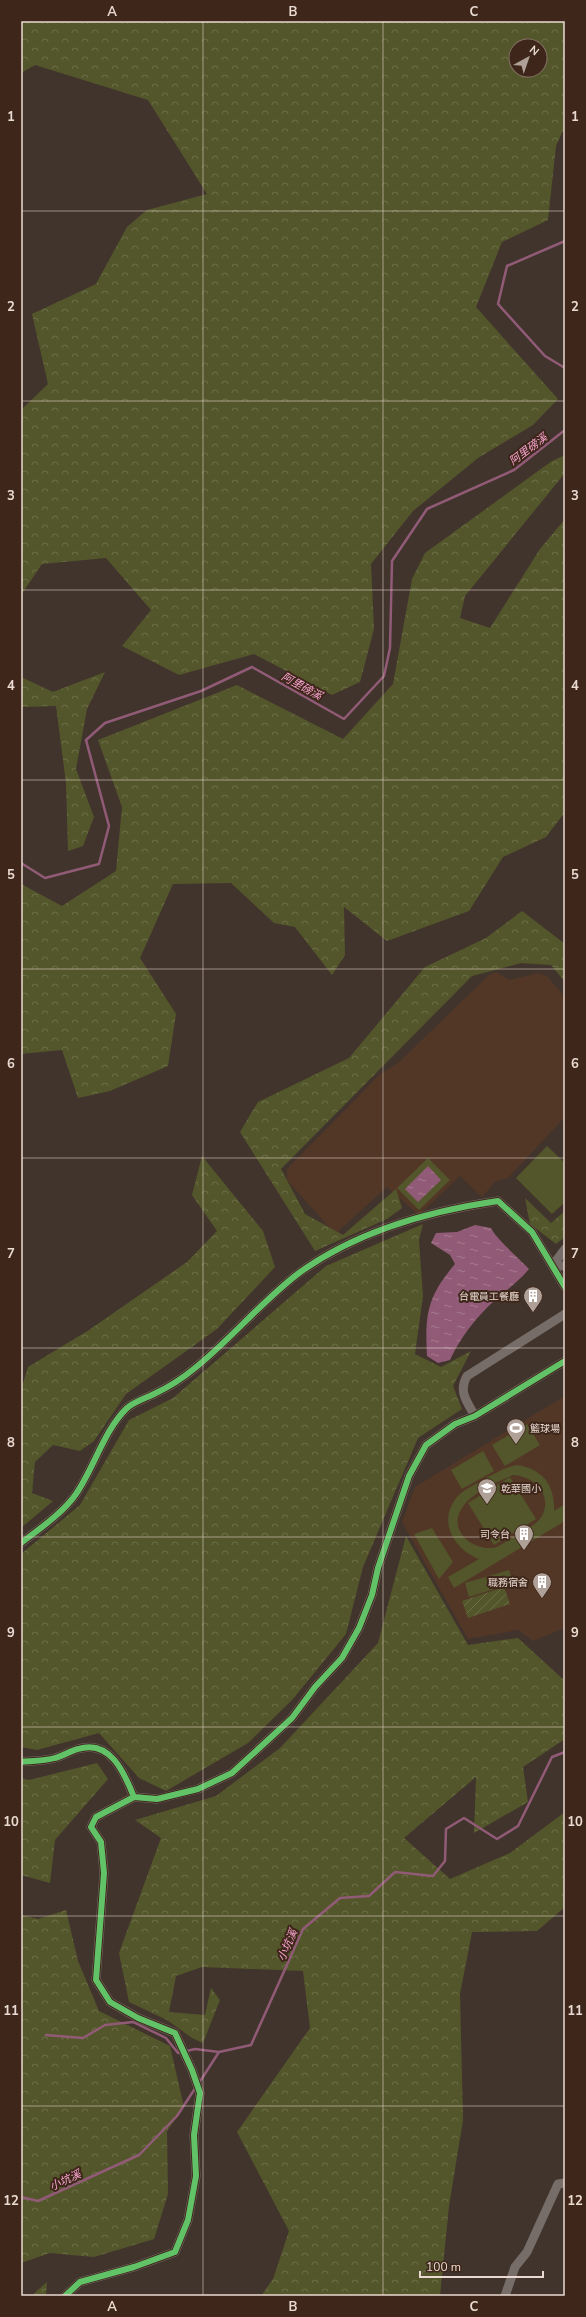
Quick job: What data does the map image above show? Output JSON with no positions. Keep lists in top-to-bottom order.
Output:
{
  "water": ["阿里磅溪", "小坑溪"],
  "places": {
    "building": ["台電員工餐廳", "司令台", "職務宿舍"],
    "sports": ["籃球場"],
    "school or university": ["乾華國小"]
  },
  "scale_bar": "100 m",
  "north": "top right",
  "grid": {
    "columns": ["A", "B", "C"],
    "rows": [
      "1",
      "2",
      "3",
      "4",
      "5",
      "6",
      "7",
      "8",
      "9",
      "10",
      "11",
      "12"
    ]
  }
}
